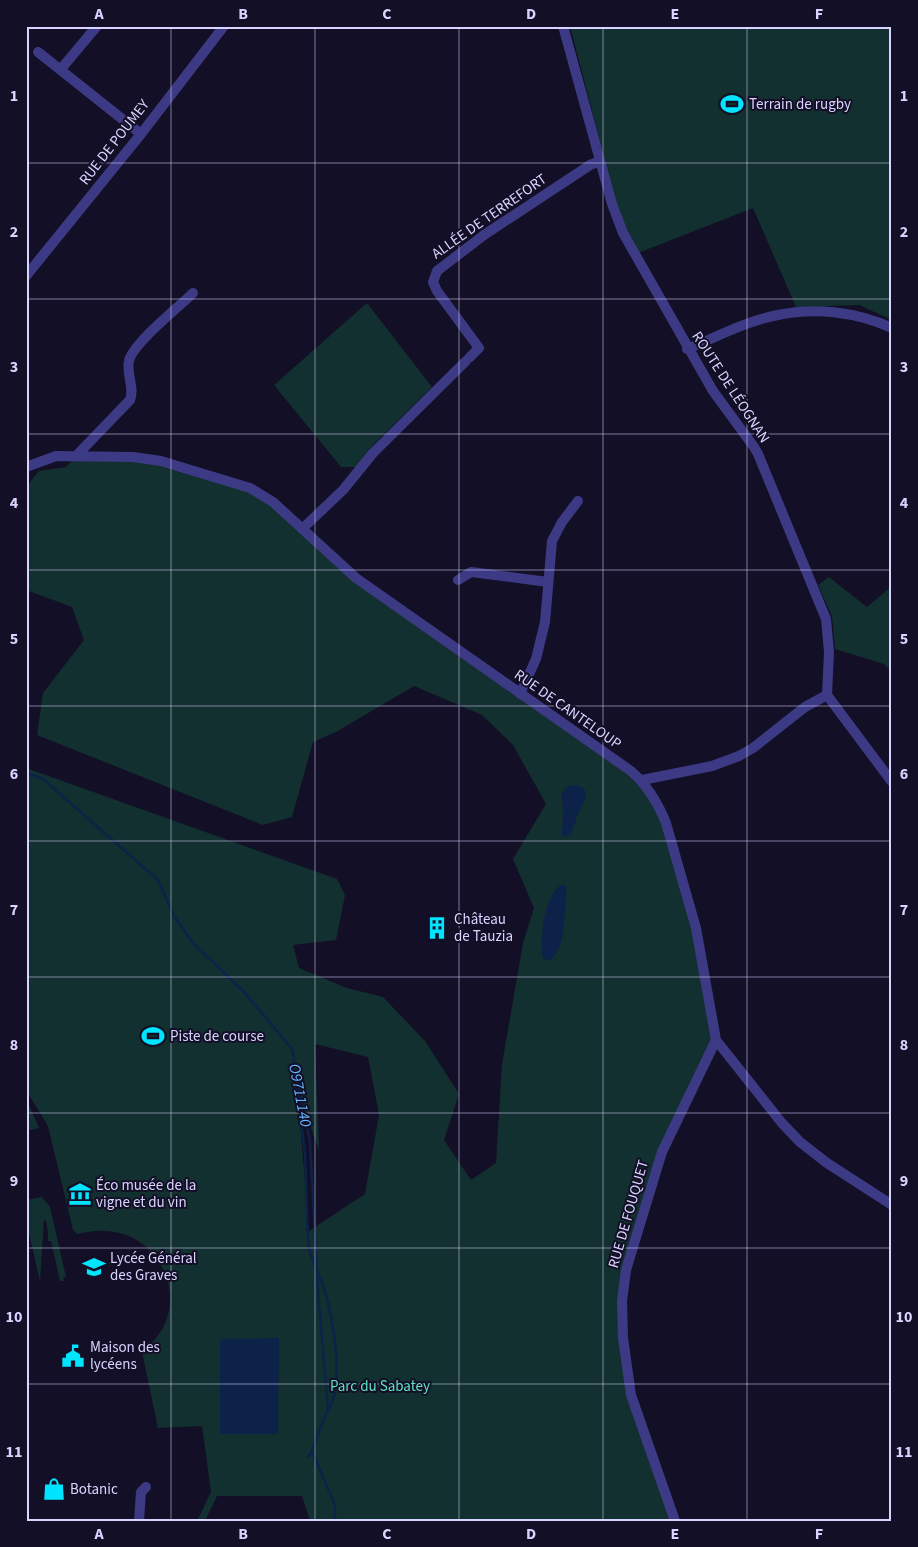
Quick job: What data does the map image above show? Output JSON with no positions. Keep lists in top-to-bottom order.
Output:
{
  "streets": {
    "street": [
      "RUE DE POUMEY",
      "ALLÉE DE TERREFORT",
      "ROUTE DE LÉOGNAN",
      "RUE DE CANTELOUP",
      "RUE DE FOUQUET"
    ]
  },
  "crossings": [
    ["ALLÉE DE TERREFORT", "ROUTE DE LÉOGNAN"],
    ["ALLÉE DE TERREFORT", "RUE DE CANTELOUP"],
    ["RUE DE CANTELOUP", "RUE DE FOUQUET"]
  ],
  "water": ["O9711140"],
  "parks": ["Parc du Sabatey"],
  "places": {
    "sports": ["Terrain de rugby", "Piste de course"],
    "building": ["Château de Tauzia"],
    "museum": ["Éco musée de la vigne et du vin"],
    "school or university": ["Lycée Général des Graves"],
    "public building": ["Maison des lycéens"],
    "shop": ["Botanic"]
  },
  "grid": {
    "columns": [
      "A",
      "B",
      "C",
      "D",
      "E",
      "F"
    ],
    "rows": [
      "1",
      "2",
      "3",
      "4",
      "5",
      "6",
      "7",
      "8",
      "9",
      "10",
      "11"
    ]
  }
}
